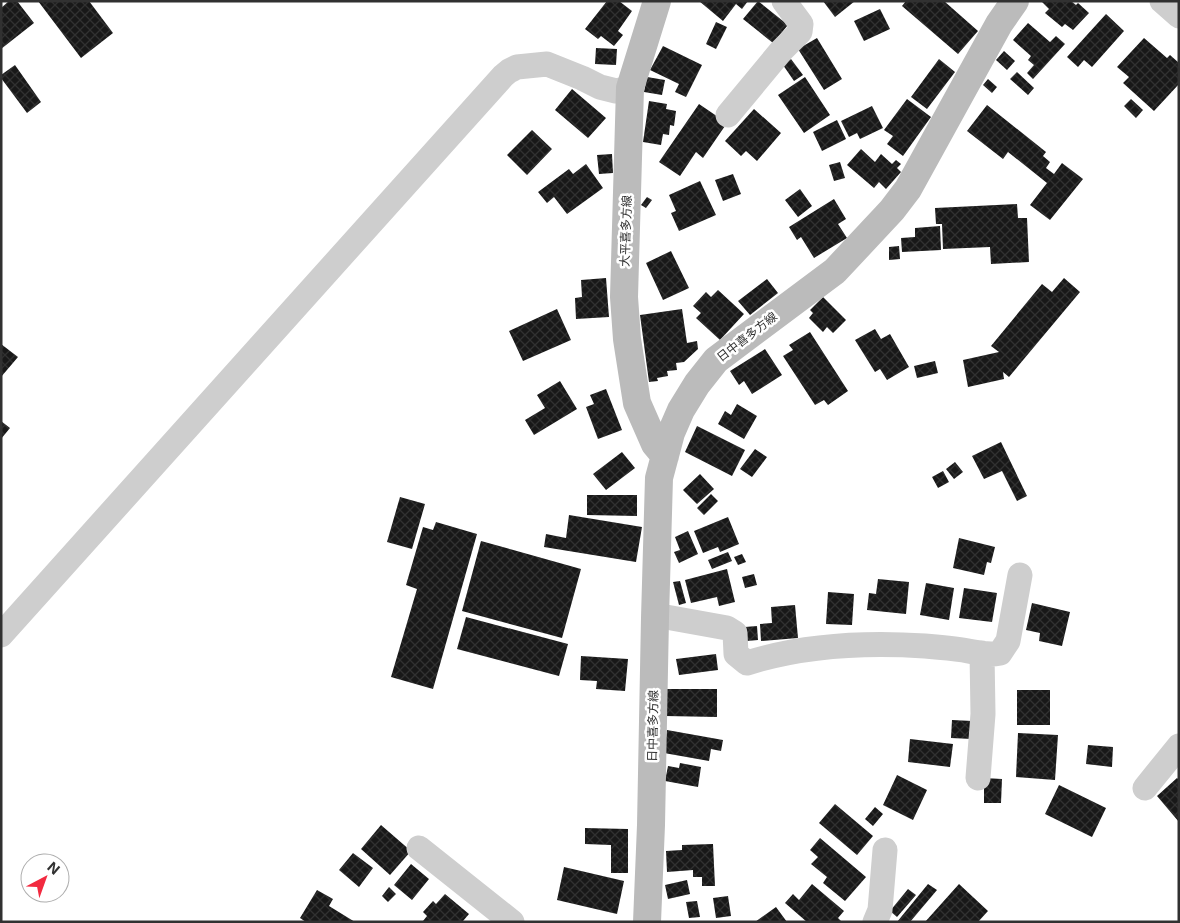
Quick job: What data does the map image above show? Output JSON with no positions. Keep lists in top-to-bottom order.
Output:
{
  "streets": {
    "main road": ["大平喜多方線", "日中喜多方線"]
  },
  "crossings": [
    ["大平喜多方線", "日中喜多方線"]
  ],
  "north": "top right"
}
